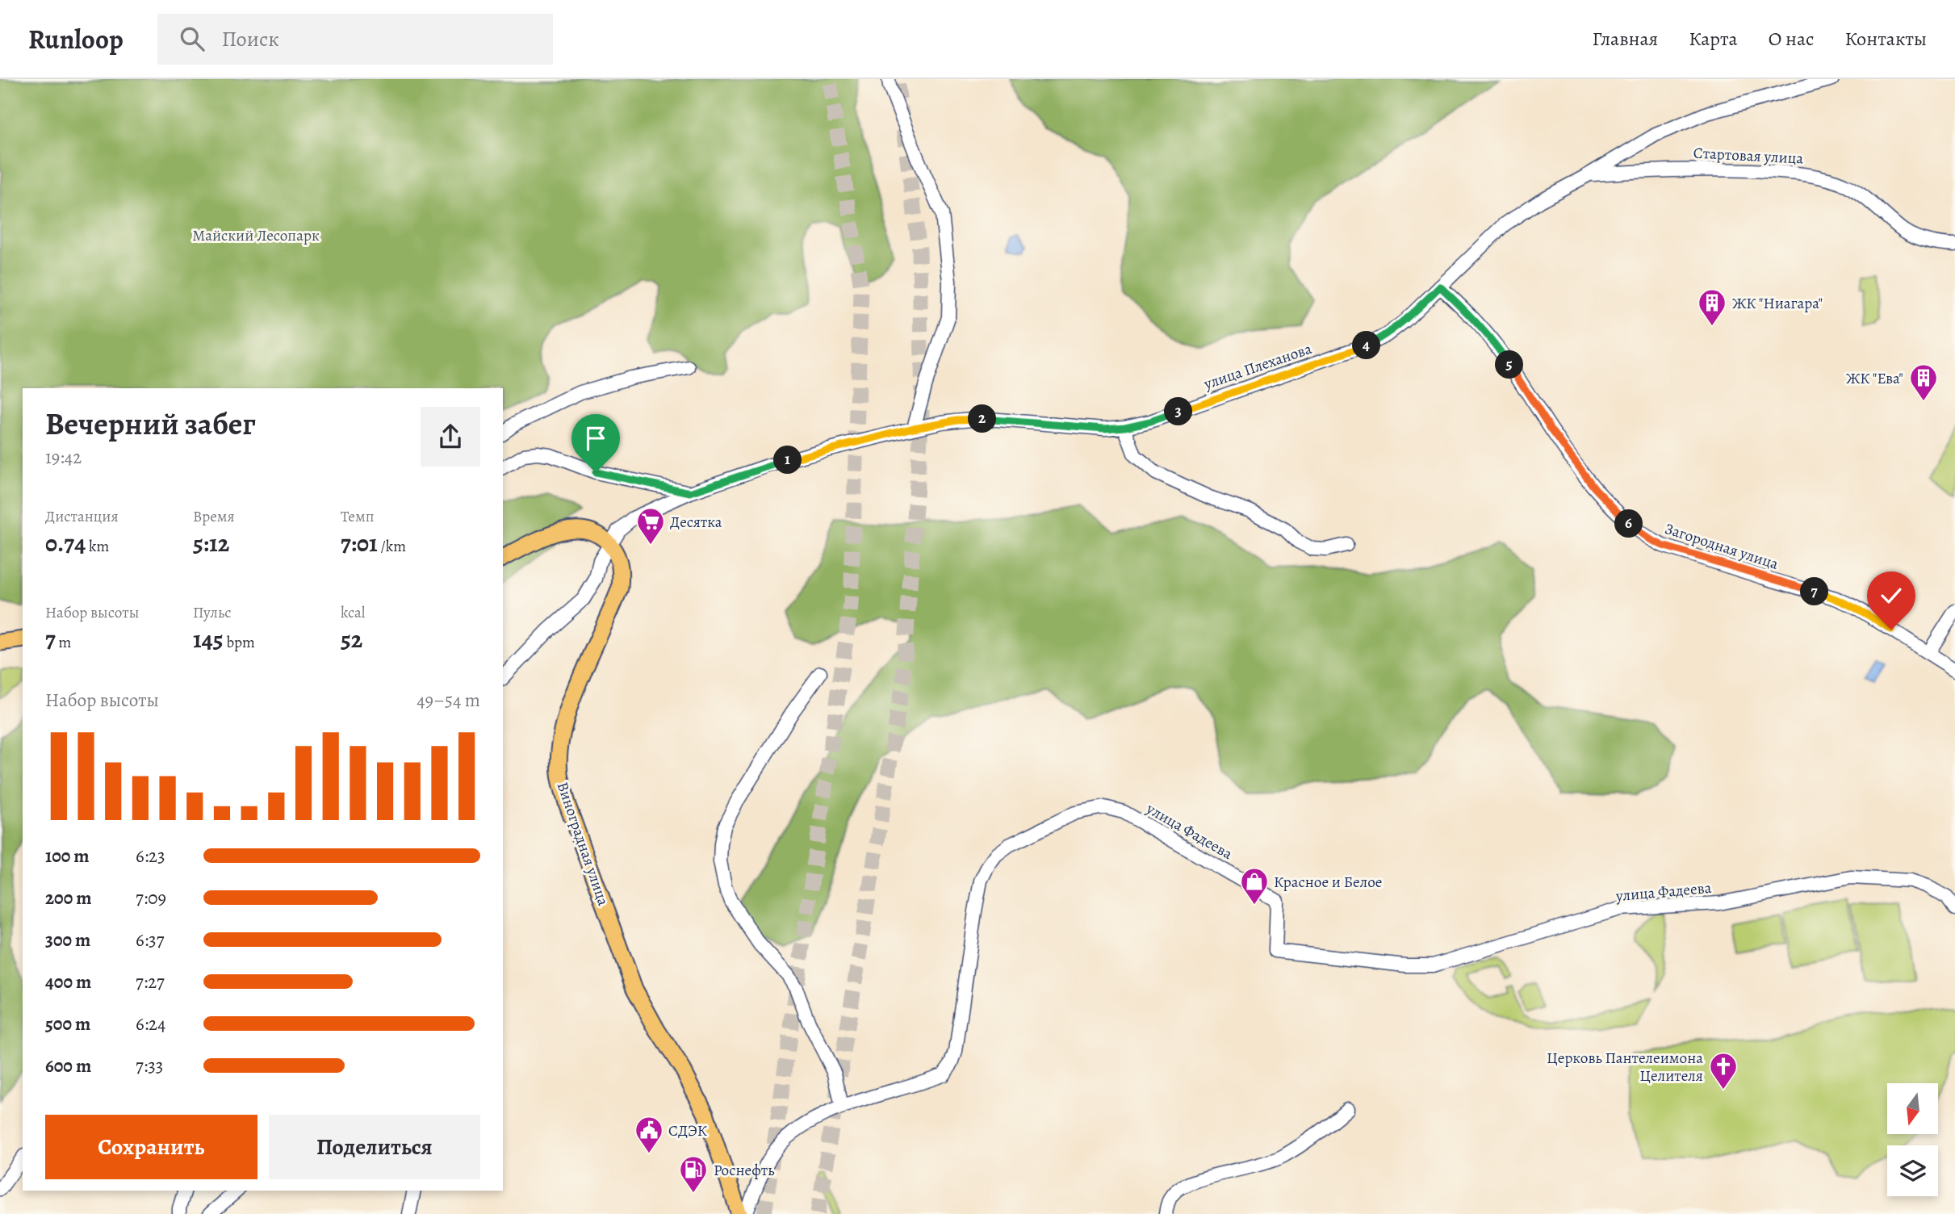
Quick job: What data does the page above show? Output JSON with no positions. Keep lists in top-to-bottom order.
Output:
{
  "streets": {
    "main road": ["Виноградная улица"],
    "street": [
      "Стартовая улица",
      "улица Плеханова",
      "Загородная улица",
      "улица Фадеева"
    ]
  },
  "crossings": [
    ["Стартовая улица", "улица Плеханова"],
    ["улица Плеханова", "Загородная улица"],
    ["улица Плеханова", "Виноградная улица"]
  ],
  "parks": ["Майский Лесопарк"],
  "places": {
    "building": ["ЖК \"Ниагара\"", "ЖК \"Ева\""],
    "supermarket": ["Десятка"],
    "shop": ["Красное и Белое"],
    "church": ["Церковь Пантелеимона Целителя"],
    "public building": ["СДЭК"],
    "fuel station": ["Роснефть"]
  },
  "north": "bottom",
  "page": {
    "header": "Runloop",
    "search": "Поиск",
    "nav": [
      "Главная",
      "Карта",
      "О нас",
      "Контакты"
    ],
    "pins": [
      "4",
      "5",
      "3",
      "2",
      "1",
      "6",
      "7"
    ],
    "heading": ["Вечерний забег", "19:42"],
    "stats": [
      ["Дистанция", "0.74 km"],
      ["Время", "5:12"],
      ["Темп", "7:01 /km"],
      ["Набор высоты", "7 m"],
      ["Пульс", "145 bpm"],
      ["kcal", "52"]
    ],
    "chart": ["Набор высоты", "49–54 m"],
    "list": [
      {
        "name": "100 m",
        "note": "6:23"
      },
      {
        "name": "200 m",
        "note": "7:09"
      },
      {
        "name": "300 m",
        "note": "6:37"
      },
      {
        "name": "400 m",
        "note": "7:27"
      },
      {
        "name": "500 m",
        "note": "6:24"
      },
      {
        "name": "600 m",
        "note": "7:33"
      }
    ],
    "buttons": ["Сохранить", "Поделиться"]
  }
}
